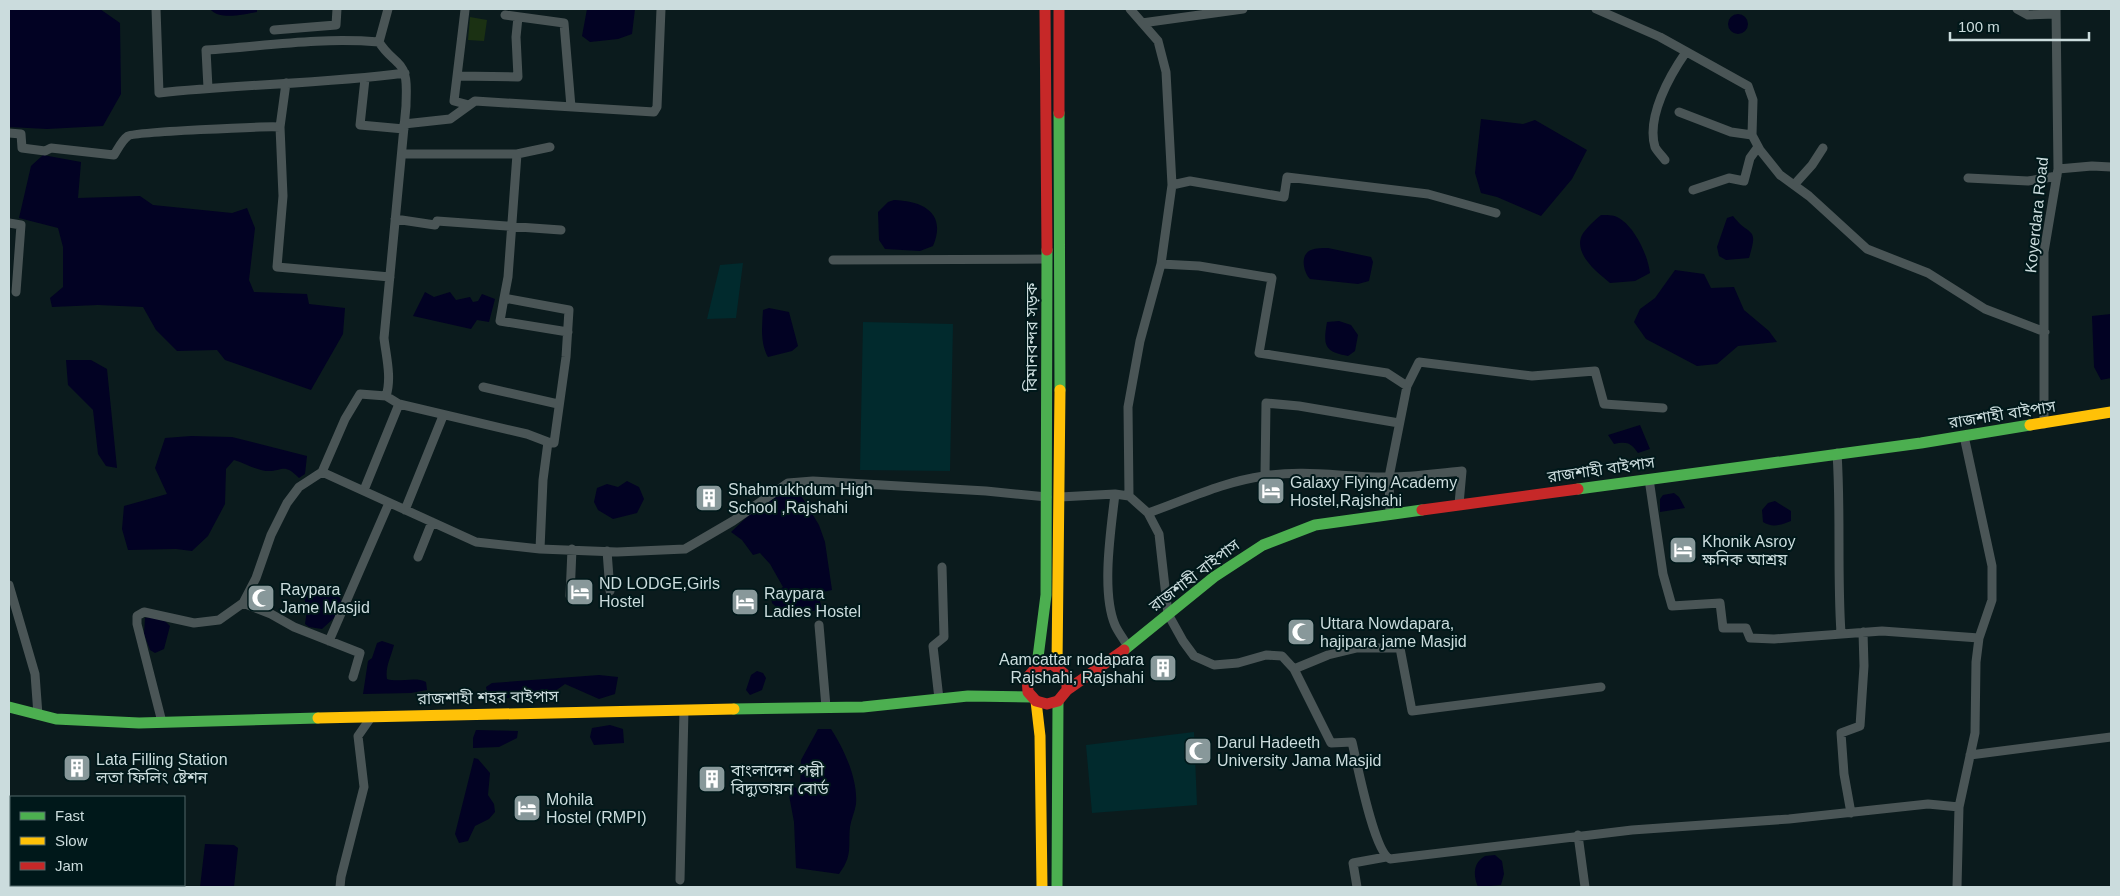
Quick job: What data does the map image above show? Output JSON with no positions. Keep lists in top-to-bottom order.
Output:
{
  "streets": {
    "main road": ["বিমানবন্দর সড়ক", "রাজশাহী বাইপাস", "রাজশাহী শহর বাইপাস"],
    "street": ["Koyerdara Road"]
  },
  "crossings": [
    ["Koyerdara Road", "রাজশাহী বাইপাস"]
  ],
  "places": {
    "hotel": [
      "Galaxy Flying Academy Hostel,Rajshahi",
      "Khonik Asroy ক্ষনিক আশ্রয়",
      "ND LODGE,Girls Hostel",
      "Raypara Ladies Hostel",
      "Mohila Hostel (RMPI)"
    ],
    "building": [
      "Shahmukhdum High School ,Rajshahi",
      "Aamcattar nodapara Rajshahi, Rajshahi",
      "Lata Filling Station লতা ফিলিং ষ্টেশন",
      "বাংলাদেশ পল্লী বিদ্যুতায়ন বোর্ড"
    ],
    "mosque": ["Raypara Jame Masjid", "Uttara Nowdapara, hajipara jame Masjid", "Darul Hadeeth University Jama Masjid"]
  },
  "legend": ["Fast", "Slow", "Jam"],
  "scale_bar": "100 m"
}
